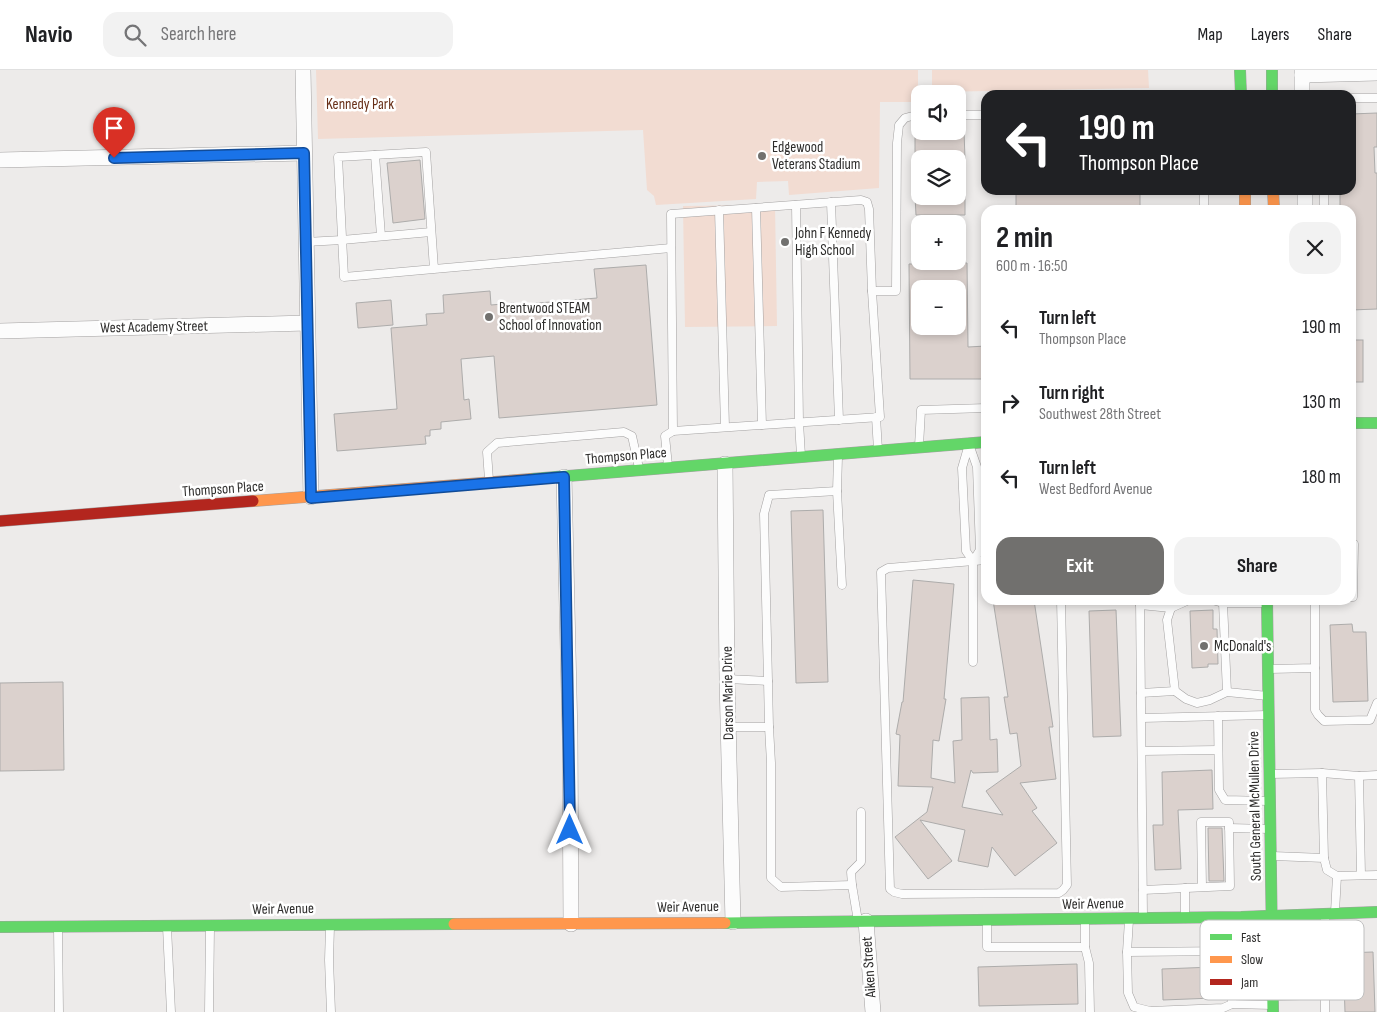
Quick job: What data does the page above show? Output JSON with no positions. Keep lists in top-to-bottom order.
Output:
{
  "streets": {
    "street": [
      "West Academy Street",
      "Thompson Place",
      "Darson Marie Drive",
      "South General McMullen Drive",
      "Weir Avenue",
      "Aiken Street"
    ]
  },
  "crossings": [
    ["Thompson Place", "Darson Marie Drive"],
    ["Darson Marie Drive", "Weir Avenue"],
    ["South General McMullen Drive", "Weir Avenue"],
    ["Weir Avenue", "Aiken Street"]
  ],
  "parks": ["Kennedy Park"],
  "places": [
    "Edgewood Veterans Stadium",
    "John F Kennedy High School",
    "Brentwood STEAM School of Innovation",
    "McDonald's"
  ],
  "legend": ["Fast", "Slow", "Jam"],
  "page": {
    "header": "Navio",
    "search": "Search here",
    "nav": ["Map", "Layers", "Share"],
    "map_buttons": ["+", "−"],
    "turn": ["190 m", "Thompson Place"],
    "heading": ["2 min", "600 m · 16:50"],
    "list": [
      {
        "name": "Turn left",
        "note": "Thompson Place",
        "value": "190 m"
      },
      {
        "name": "Turn right",
        "note": "Southwest 28th Street",
        "value": "130 m"
      },
      {
        "name": "Turn left",
        "note": "West Bedford Avenue",
        "value": "180 m"
      }
    ],
    "buttons": ["Exit", "Share"]
  }
}
